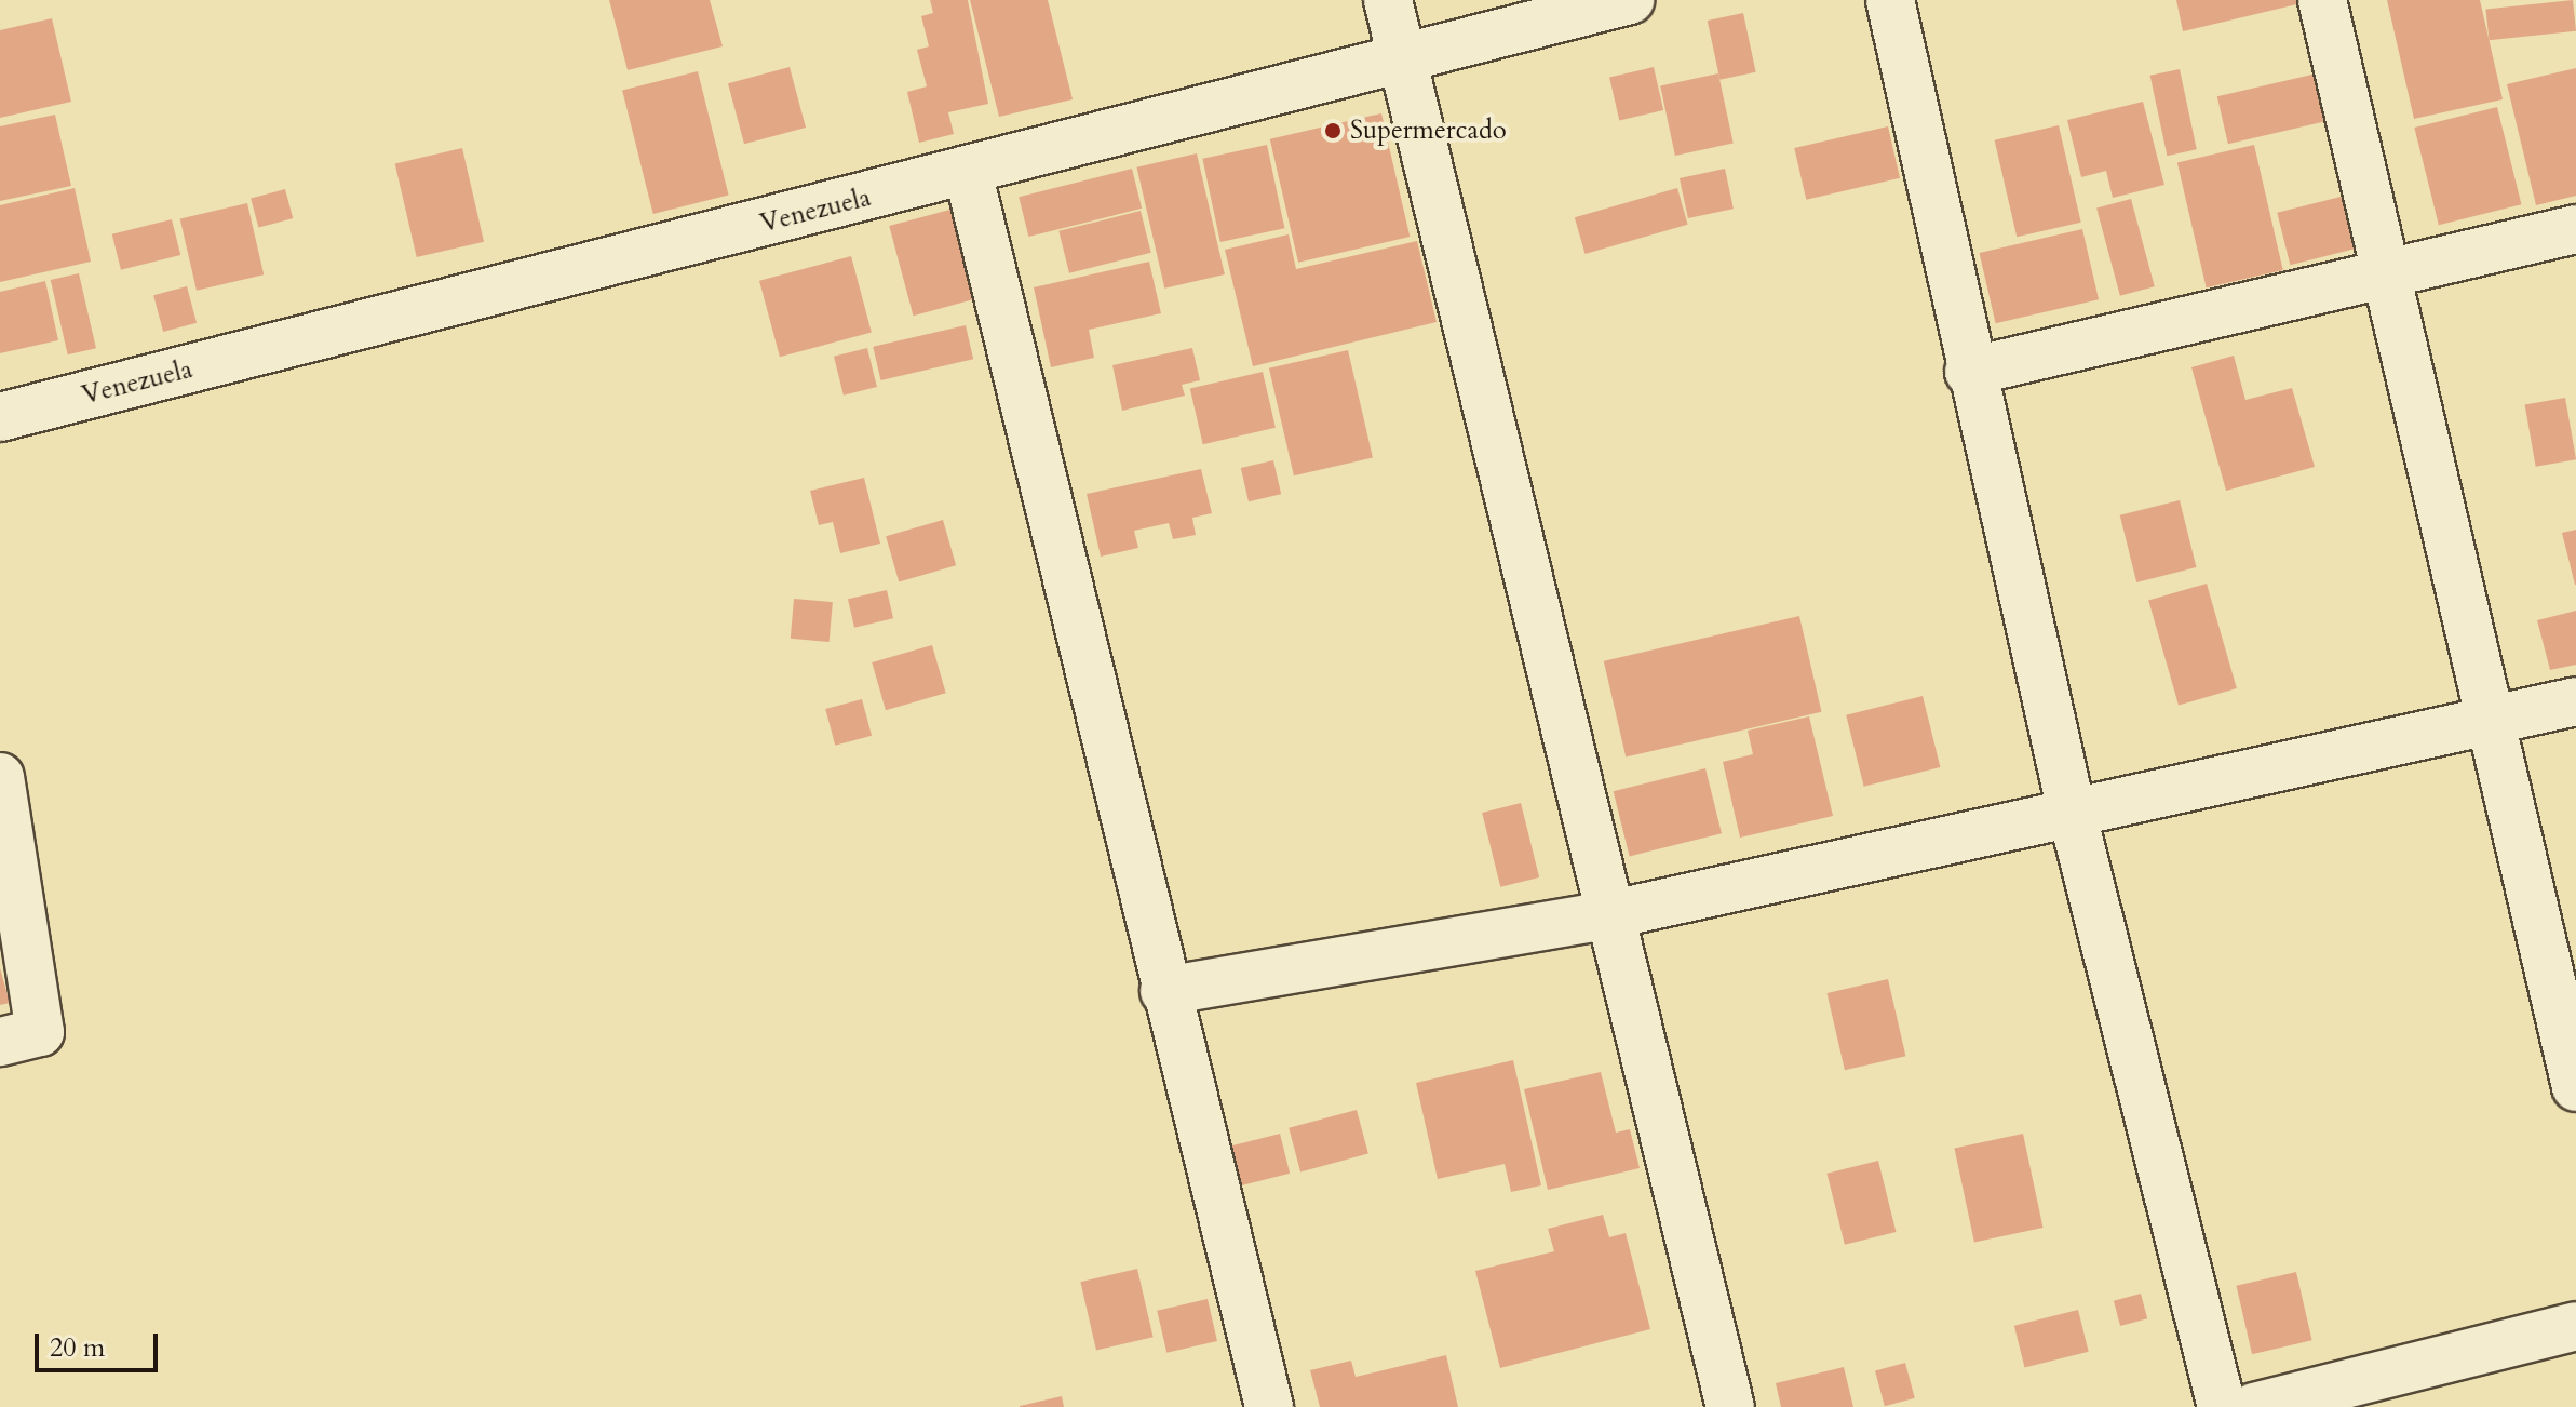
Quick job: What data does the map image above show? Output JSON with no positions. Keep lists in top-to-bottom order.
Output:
{
  "streets": {
    "street": ["Venezuela"]
  },
  "places": ["Supermercado"],
  "scale_bar": "20 m"
}
